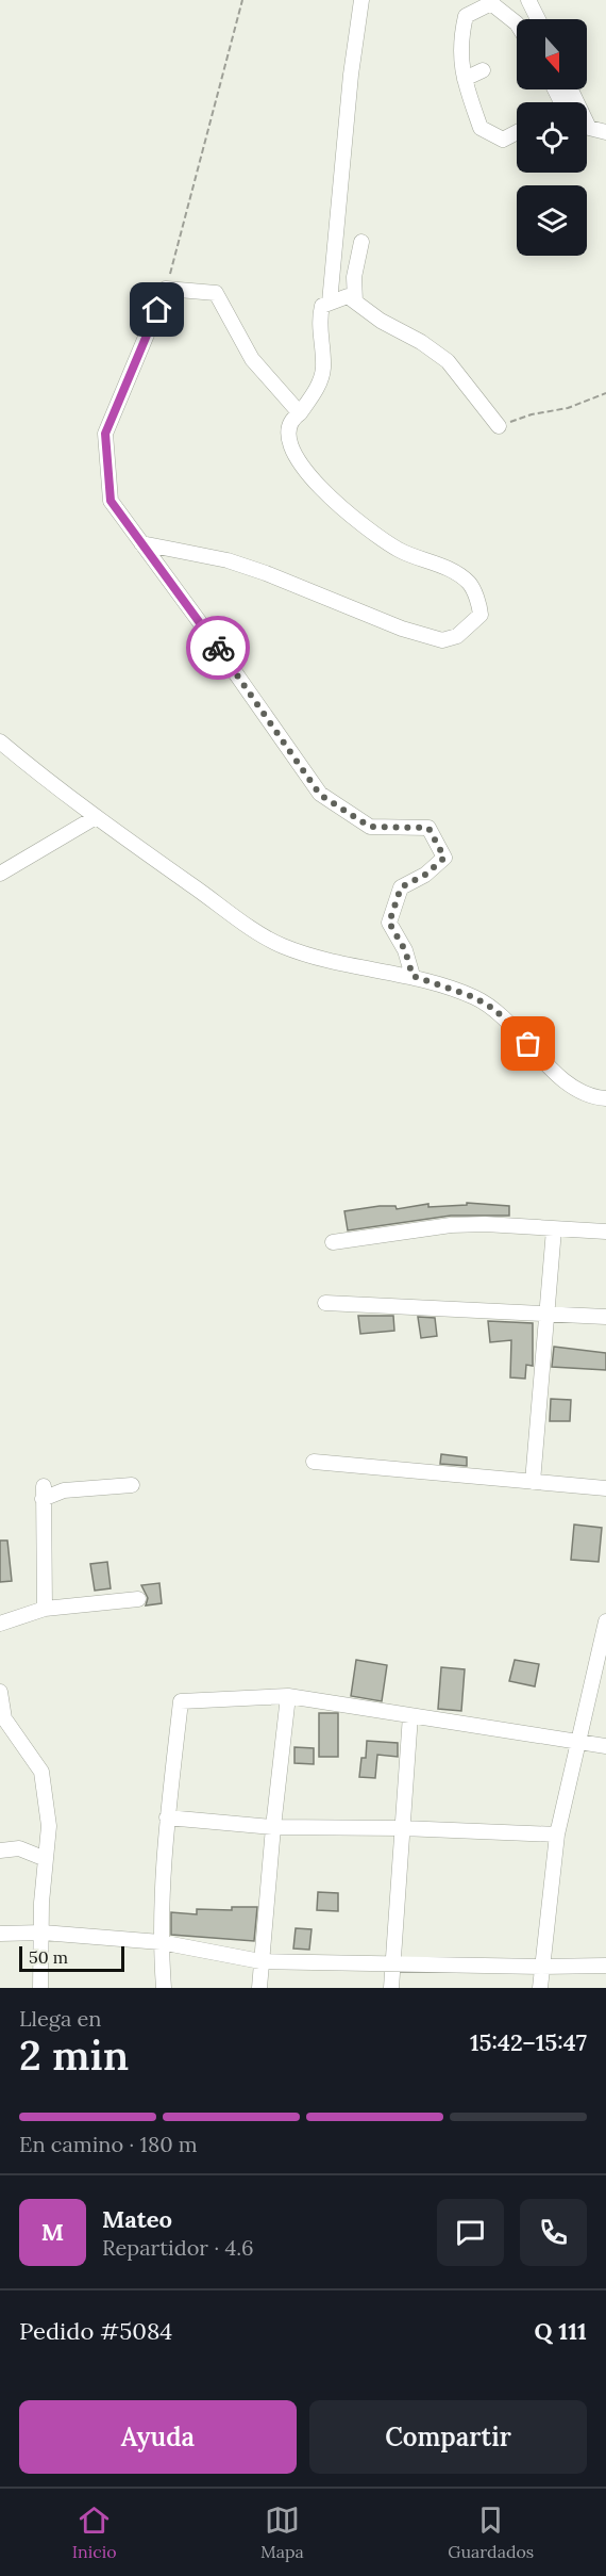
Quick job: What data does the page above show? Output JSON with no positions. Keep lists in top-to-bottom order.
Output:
{
  "scale_bar": "50 m",
  "north": "bottom",
  "page": {
    "scale": "50 m",
    "heading": ["2 min", "Llega en", "15:42–15:47"],
    "panel": [
      "Mateo",
      "Repartidor · 4.6",
      "Pedido #5084",
      "Q 111"
    ],
    "bar": "En camino · 180 m",
    "round": "M",
    "buttons": ["Ayuda", "Compartir"],
    "tabs": ["Inicio", "Mapa", "Guardados"]
  }
}
